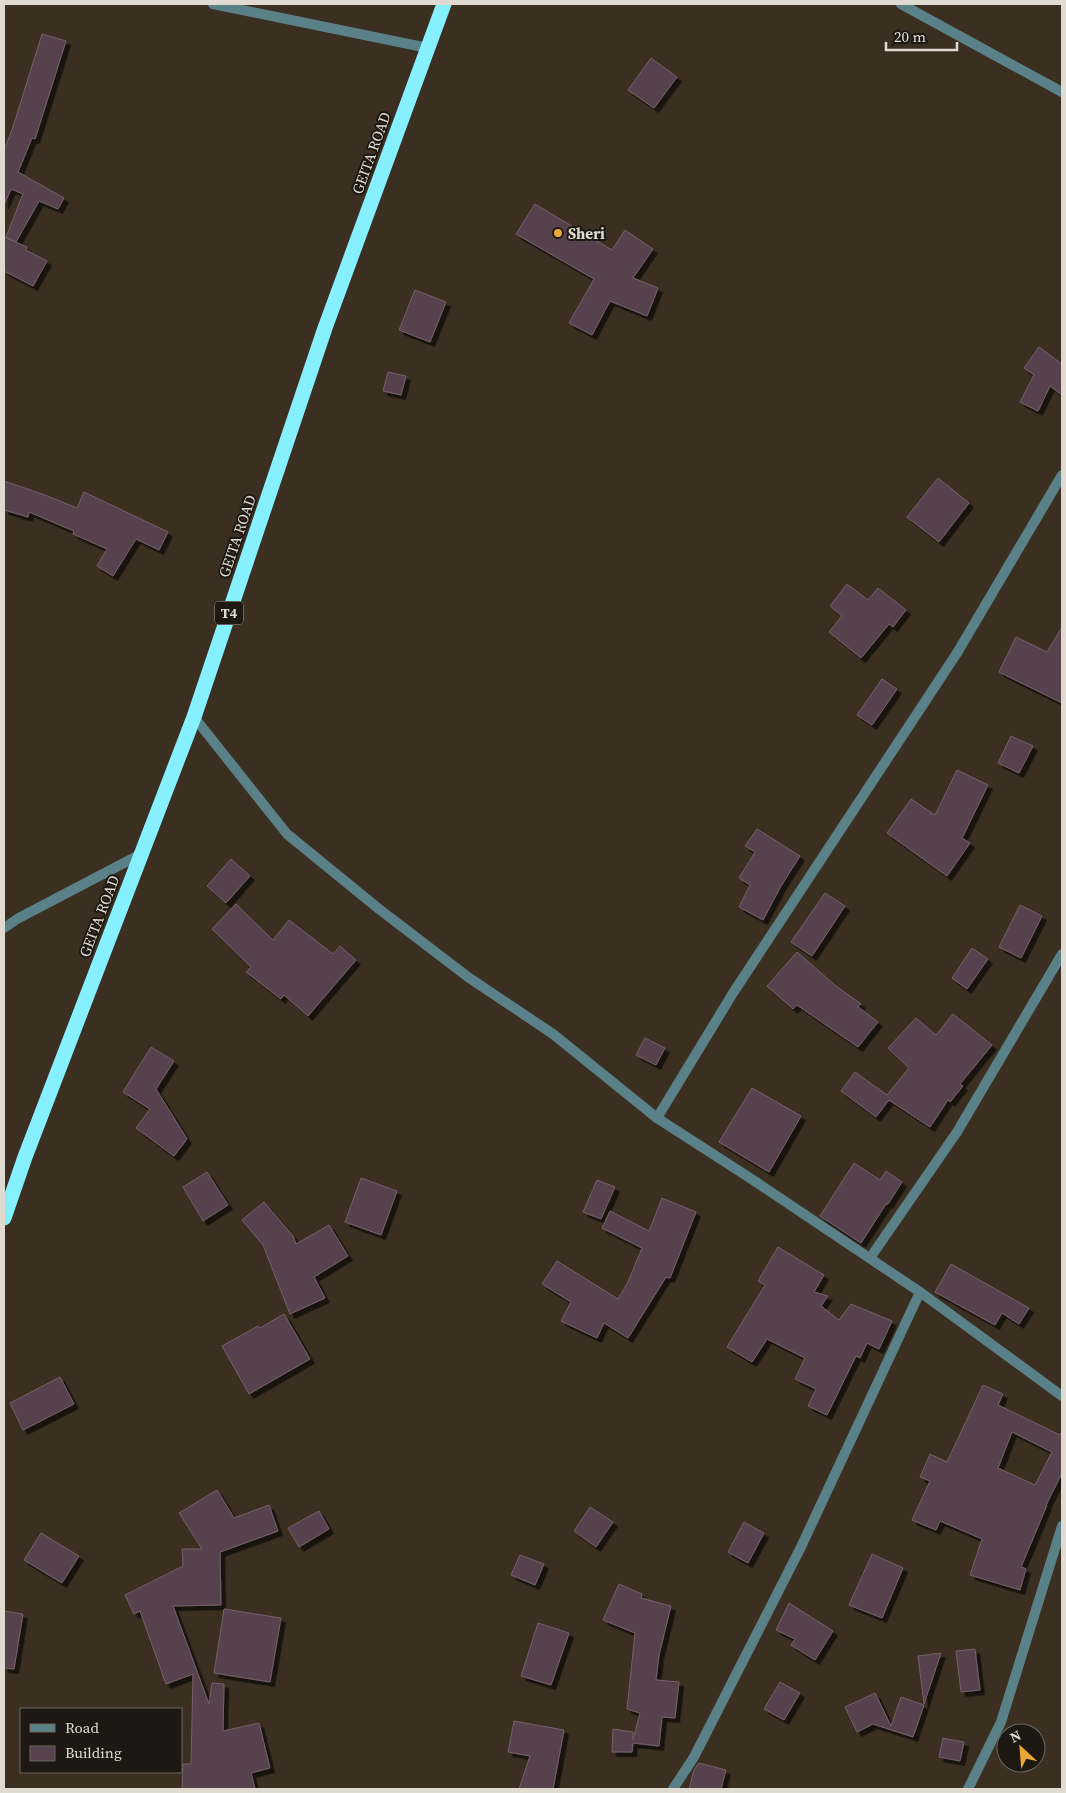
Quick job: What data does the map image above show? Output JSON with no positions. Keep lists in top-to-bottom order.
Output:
{
  "streets": {
    "highway": ["GEITA ROAD", "T4"]
  },
  "places": ["Sheri"],
  "legend": ["Road", "Building"],
  "scale_bar": "20 m",
  "north": "top left"
}
